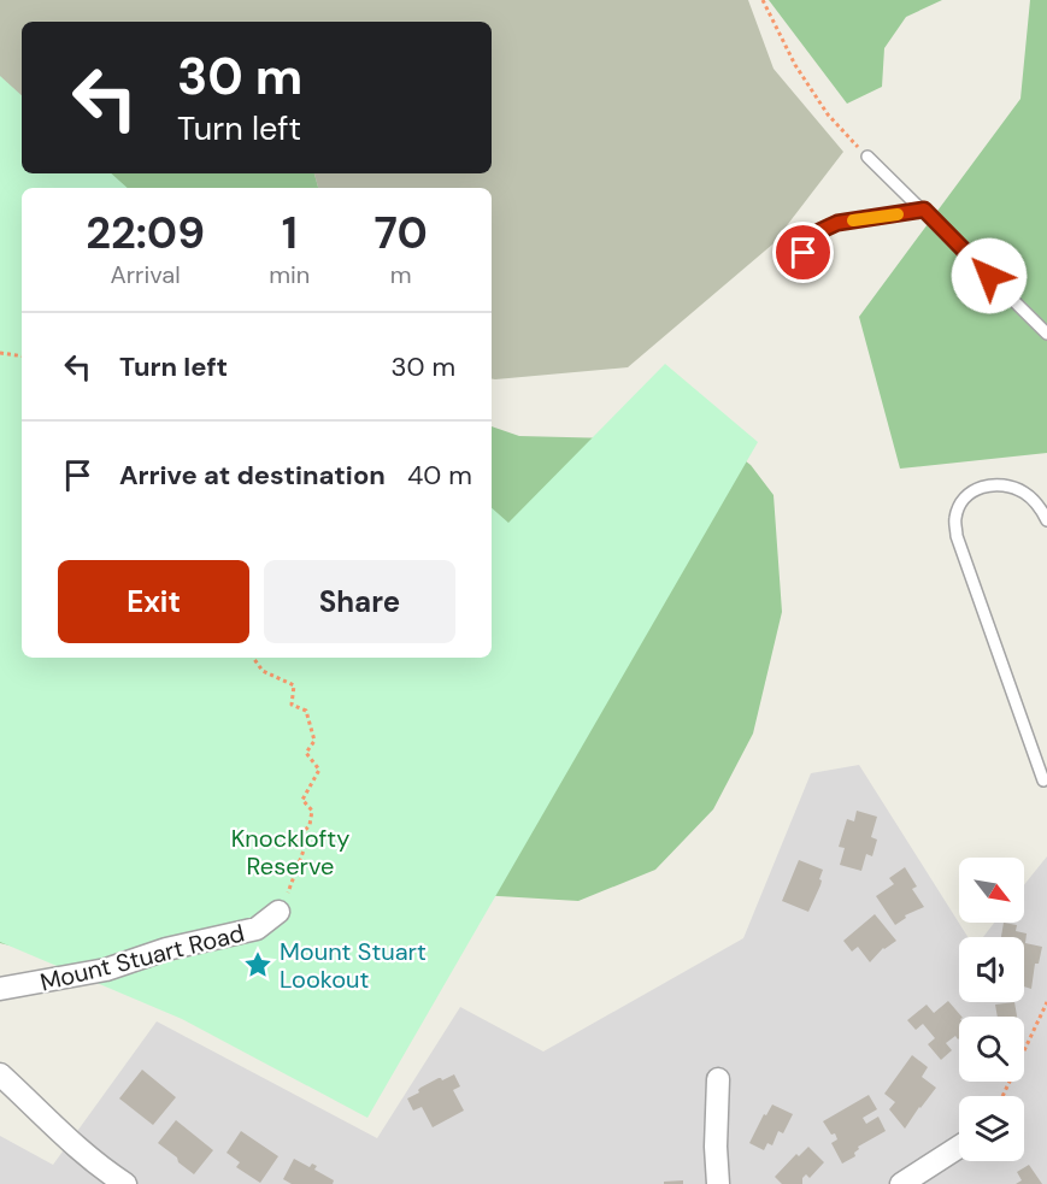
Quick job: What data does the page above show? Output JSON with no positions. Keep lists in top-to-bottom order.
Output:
{
  "streets": {
    "street": ["Mount Stuart Road"]
  },
  "parks": ["Knocklofty Reserve"],
  "places": {
    "place": ["Mount Stuart Lookout"]
  },
  "north": "bottom right",
  "page": {
    "turn": ["30 m", "Turn left"],
    "eta": [
      "22:09",
      "Arrival",
      "1",
      "min",
      "70",
      "m"
    ],
    "list": [
      {
        "name": "Turn left",
        "value": "30 m"
      },
      {
        "name": "Arrive at destination",
        "value": "40 m"
      }
    ],
    "buttons": ["Exit", "Share"]
  }
}
